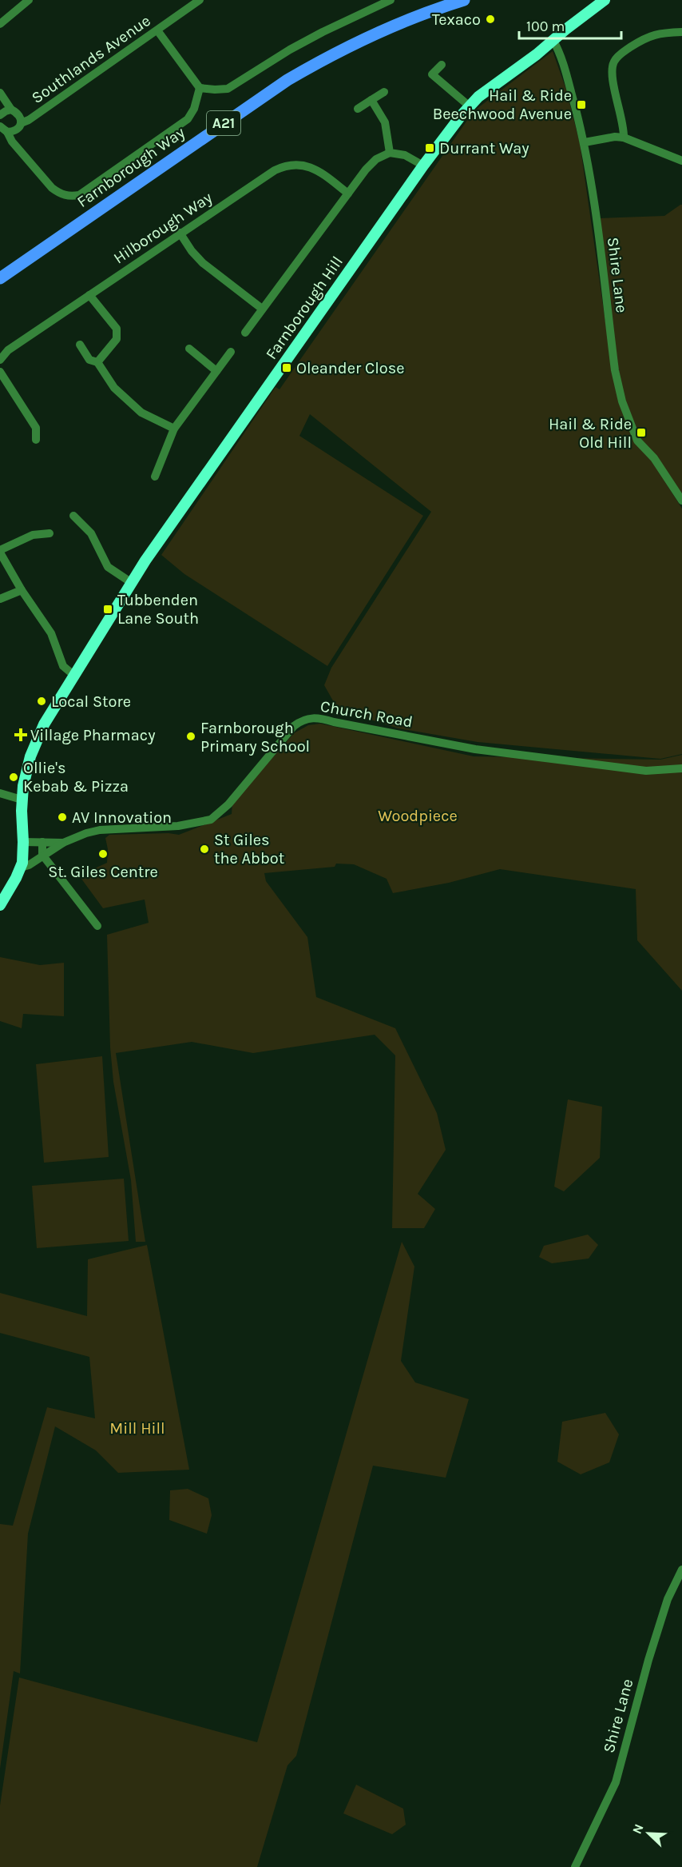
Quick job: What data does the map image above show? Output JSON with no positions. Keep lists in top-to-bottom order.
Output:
{
  "streets": {
    "highway": ["A21", "Farnborough Way"],
    "main road": ["Farnborough Hill"],
    "street": [
      "Southlands Avenue",
      "Hilborough Way",
      "Shire Lane",
      "Church Road"
    ]
  },
  "crossings": [
    ["Shire Lane", "Farnborough Hill"],
    ["Farnborough Hill", "Church Road"]
  ],
  "parks": ["Woodpiece", "Mill Hill"],
  "places": {
    "other": [
      "Texaco",
      "Local Store",
      "Farnborough Primary School",
      "Ollie's Kebab & Pizza",
      "AV Innovation",
      "St Giles the Abbot",
      "St. Giles Centre"
    ],
    "transit": [
      "Hail & Ride Beechwood Avenue",
      "Durrant Way",
      "Oleander Close",
      "Hail & Ride Old Hill",
      "Tubbenden Lane South"
    ],
    "health": ["Village Pharmacy"]
  },
  "scale_bar": "100 m",
  "north": "top left"
}
